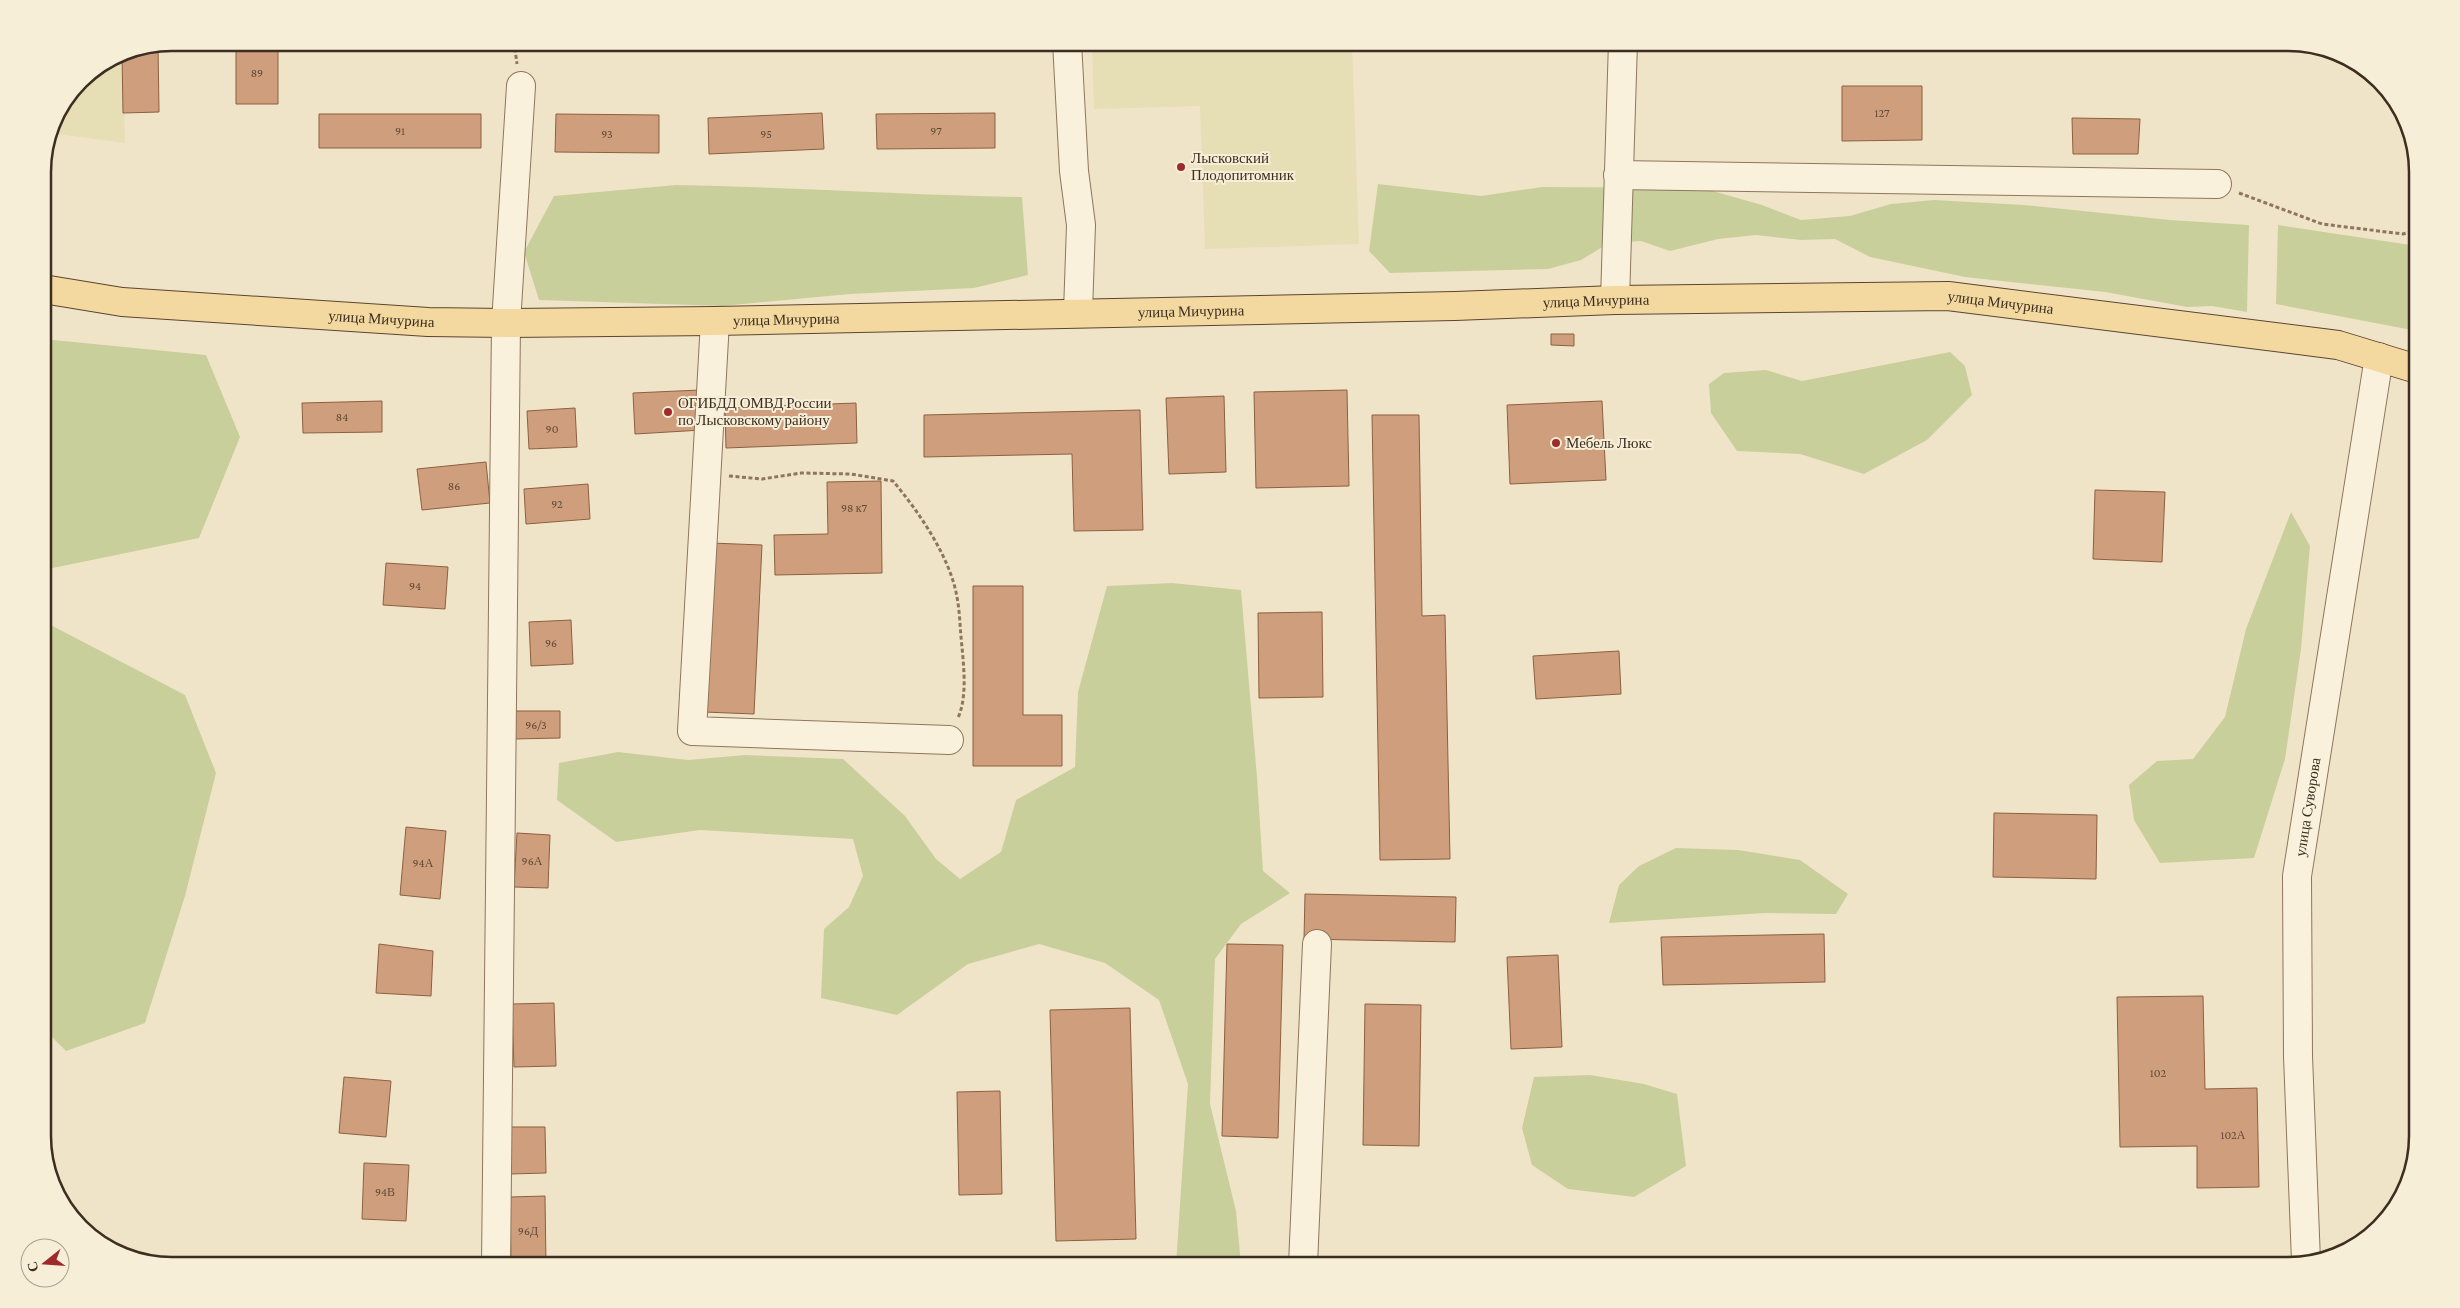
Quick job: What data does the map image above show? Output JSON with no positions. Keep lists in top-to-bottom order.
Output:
{
  "streets": {
    "main road": ["улица Мичурина"],
    "street": ["улица Суворова"]
  },
  "crossings": [
    ["улица Мичурина", "улица Суворова"]
  ],
  "places": ["Лысковский Плодопитомник", "ОГИБДД ОМВД России по Лысковскому району", "Мебель Люкс"],
  "house_numbers": [
    "89",
    "127",
    "91",
    "97",
    "93",
    "95",
    "84",
    "90",
    "86",
    "92",
    "98 к7",
    "94",
    "96",
    "96/3",
    "96А",
    "94А",
    "102",
    "102А",
    "94В",
    "96Д"
  ],
  "north": "left"
}
